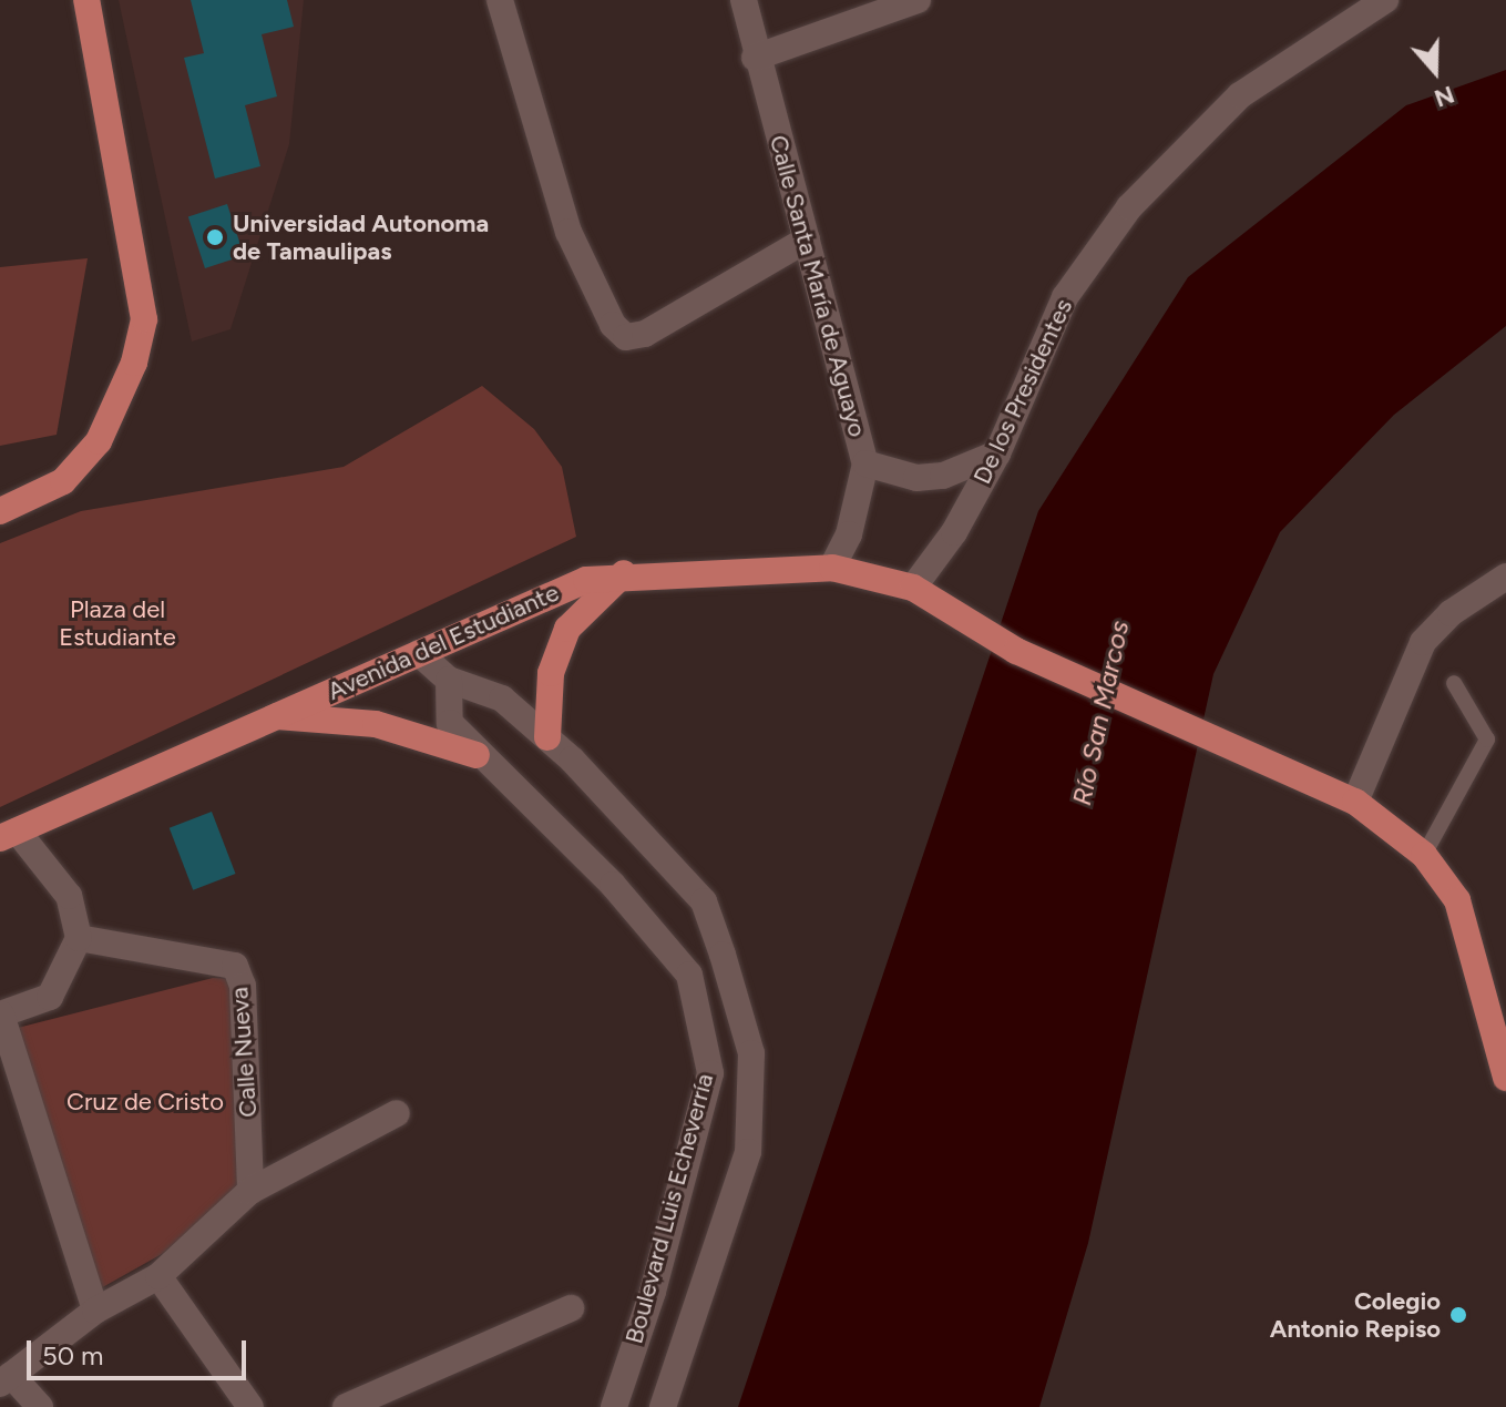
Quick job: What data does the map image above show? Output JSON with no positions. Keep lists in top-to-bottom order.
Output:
{
  "streets": {
    "main road": ["Avenida del Estudiante"],
    "street": [
      "Calle Santa María de Aguayo",
      "De los Presidentes",
      "Calle Nueva",
      "Boulevard Luis Echeverría"
    ]
  },
  "crossings": [
    ["Calle Santa María de Aguayo", "Avenida del Estudiante"],
    ["De los Presidentes", "Avenida del Estudiante"],
    ["Avenida del Estudiante", "Boulevard Luis Echeverría"]
  ],
  "water": ["Río San Marcos"],
  "parks": ["Plaza del Estudiante", "Cruz de Cristo"],
  "places": ["Universidad Autonoma de Tamaulipas", "Colegio Antonio Repiso"],
  "scale_bar": "50 m",
  "north": "bottom"
}
